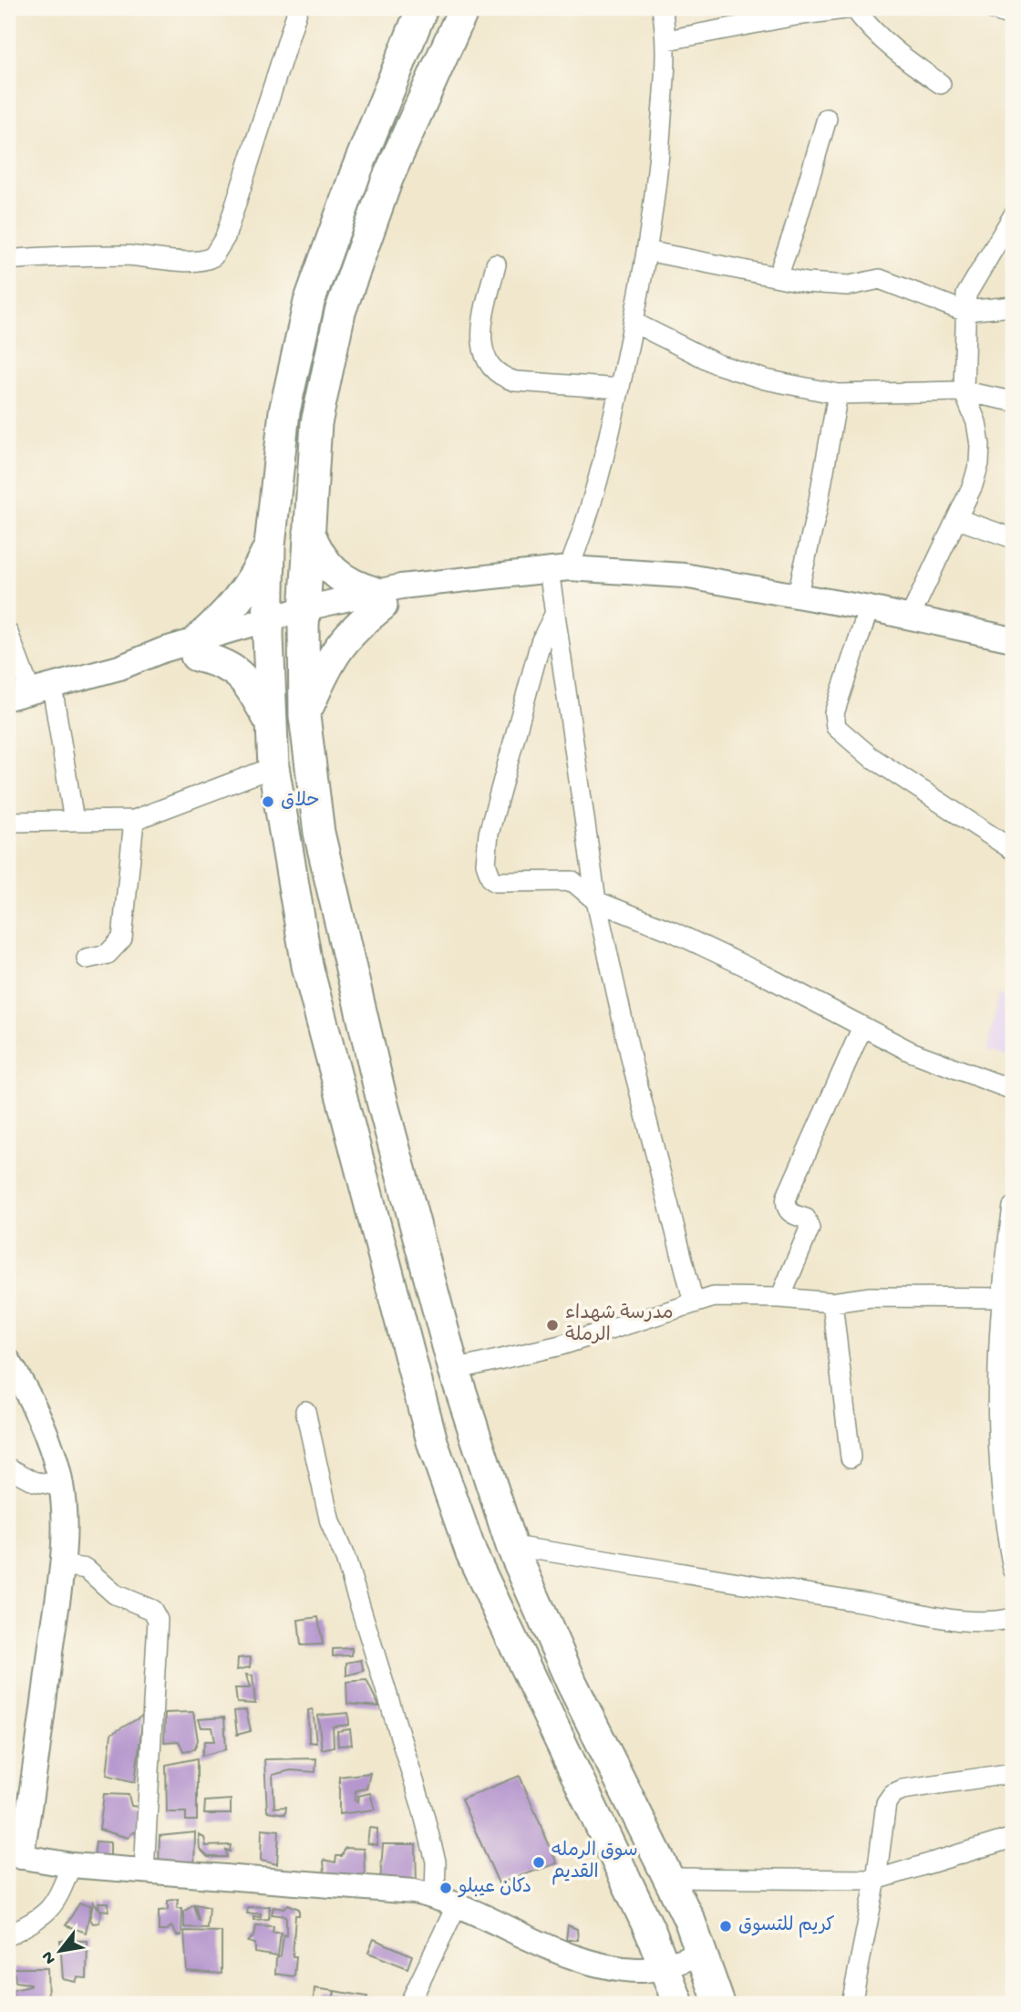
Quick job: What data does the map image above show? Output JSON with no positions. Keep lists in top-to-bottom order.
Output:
{
  "places": [
    "حلاق",
    "مدرسة شهداء الرملة",
    "سوق الرمله القديم",
    "دكان عيبلو",
    "كريم للتسوق"
  ],
  "north": "bottom left"
}
